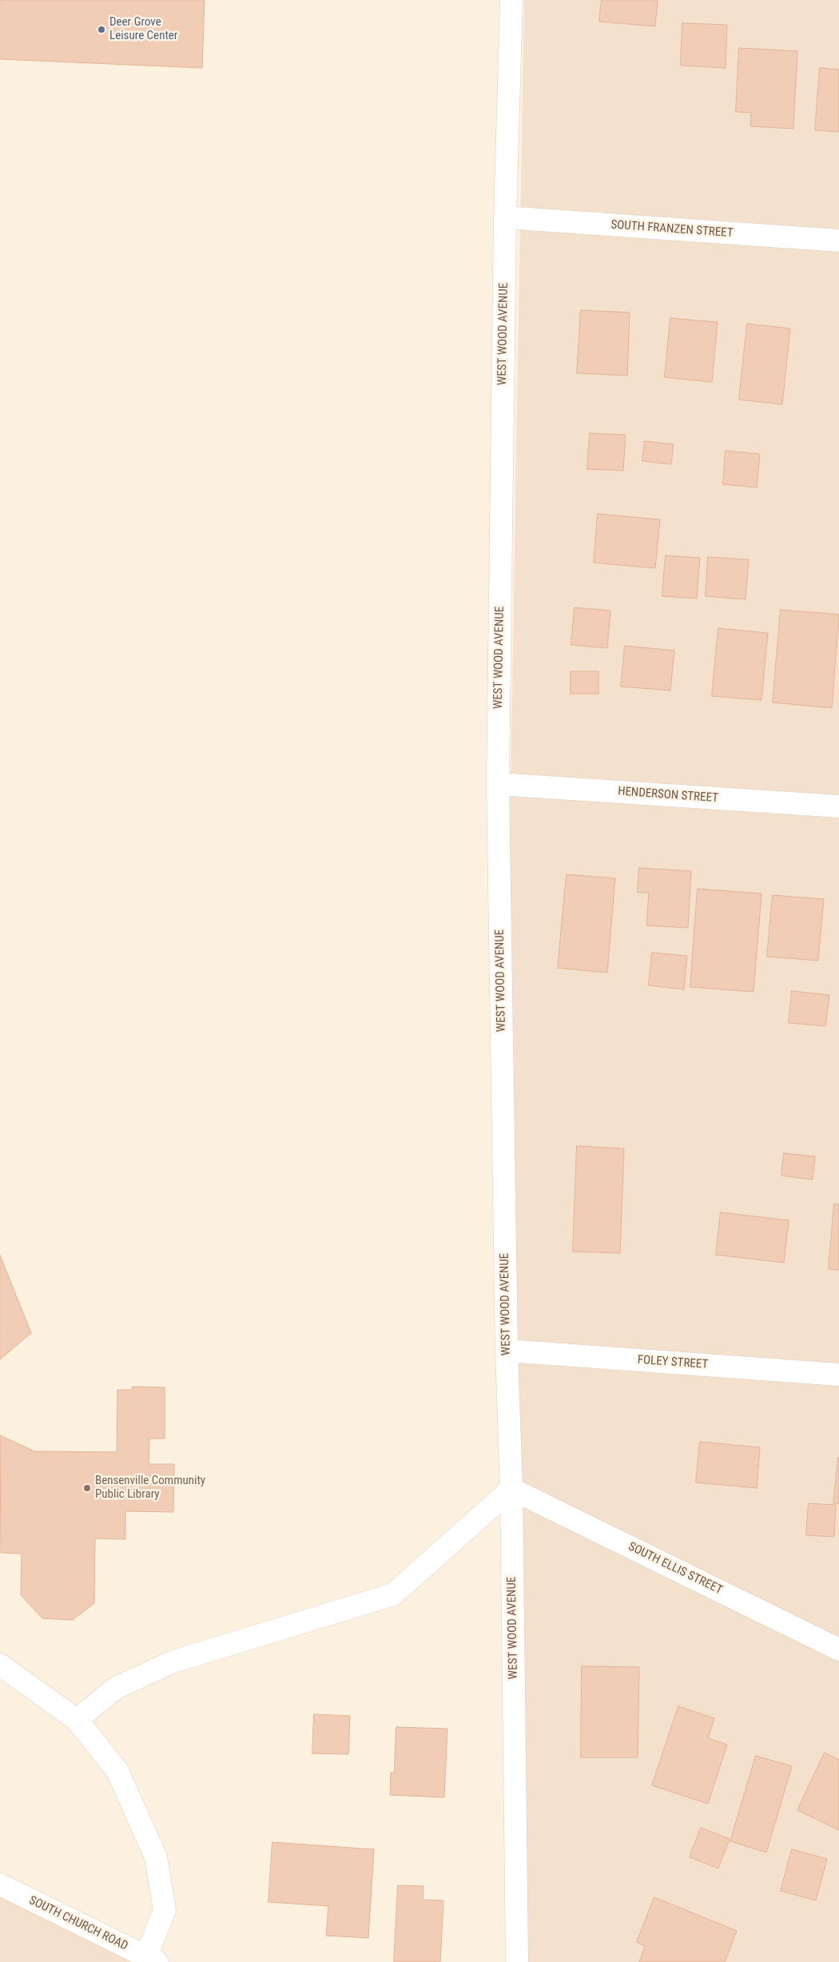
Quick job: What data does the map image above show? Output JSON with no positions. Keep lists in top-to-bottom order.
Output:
{
  "streets": {
    "street": [
      "SOUTH FRANZEN STREET",
      "WEST WOOD AVENUE",
      "HENDERSON STREET",
      "FOLEY STREET",
      "SOUTH ELLIS STREET",
      "SOUTH CHURCH ROAD"
    ]
  },
  "crossings": [
    ["SOUTH FRANZEN STREET", "WEST WOOD AVENUE"],
    ["WEST WOOD AVENUE", "HENDERSON STREET"],
    ["WEST WOOD AVENUE", "FOLEY STREET"],
    ["WEST WOOD AVENUE", "SOUTH ELLIS STREET"]
  ],
  "places": ["Deer Grove Leisure Center", "Bensenville Community Public Library"]
}
